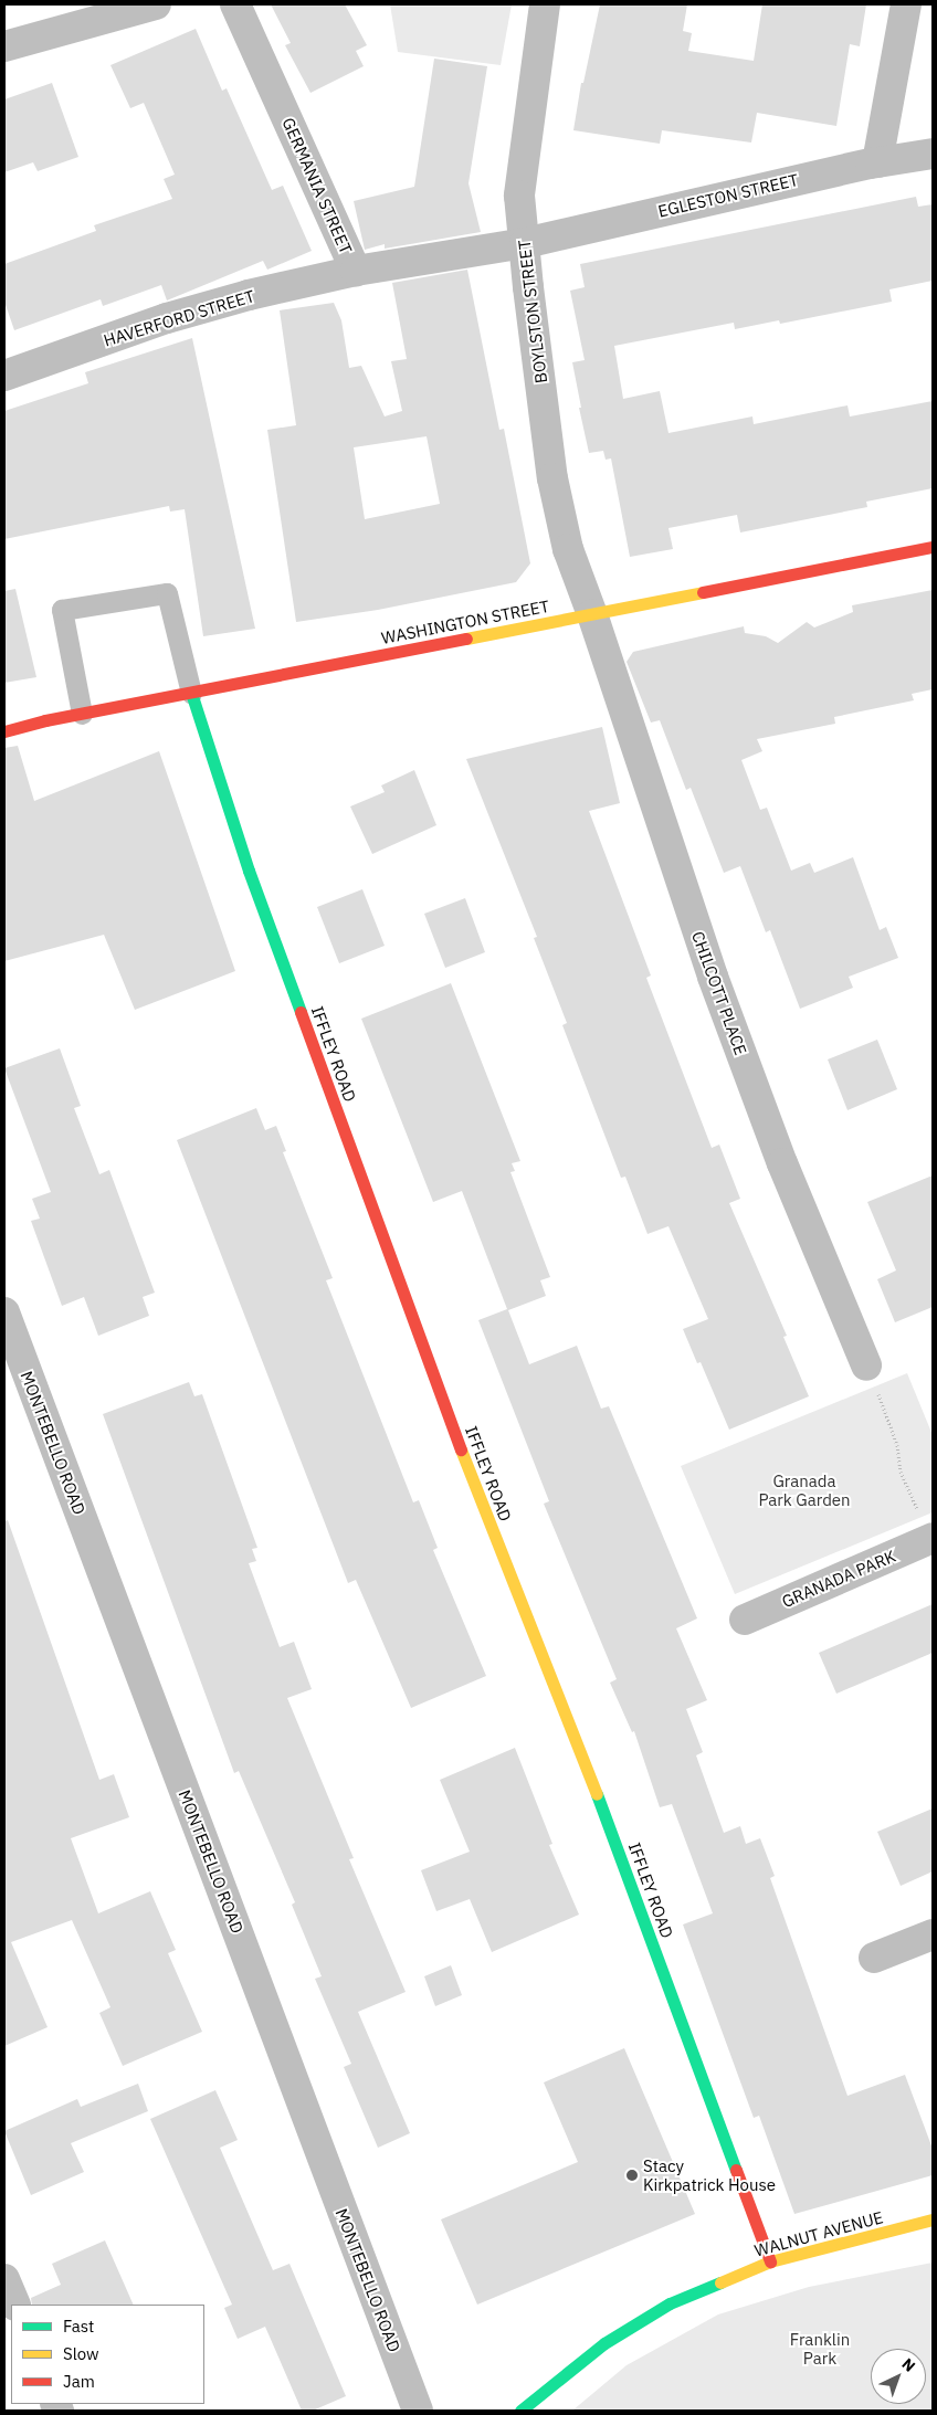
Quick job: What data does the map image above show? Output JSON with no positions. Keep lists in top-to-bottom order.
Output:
{
  "streets": {
    "street": [
      "GERMANIA STREET",
      "EGLESTON STREET",
      "BOYLSTON STREET",
      "HAVERFORD STREET",
      "WASHINGTON STREET",
      "CHILCOTT PLACE",
      "IFFLEY ROAD",
      "MONTEBELLO ROAD",
      "GRANADA PARK",
      "WALNUT AVENUE"
    ]
  },
  "crossings": [
    ["GERMANIA STREET", "EGLESTON STREET"],
    ["GERMANIA STREET", "BOYLSTON STREET"],
    ["GERMANIA STREET", "HAVERFORD STREET"],
    ["EGLESTON STREET", "BOYLSTON STREET"],
    ["BOYLSTON STREET", "WASHINGTON STREET"],
    ["BOYLSTON STREET", "CHILCOTT PLACE"],
    ["WASHINGTON STREET", "CHILCOTT PLACE"],
    ["WASHINGTON STREET", "IFFLEY ROAD"],
    ["IFFLEY ROAD", "WALNUT AVENUE"]
  ],
  "parks": ["Granada Park Garden", "Franklin Park"],
  "places": ["Stacy Kirkpatrick House"],
  "legend": ["Fast", "Slow", "Jam"],
  "north": "top right"
}
